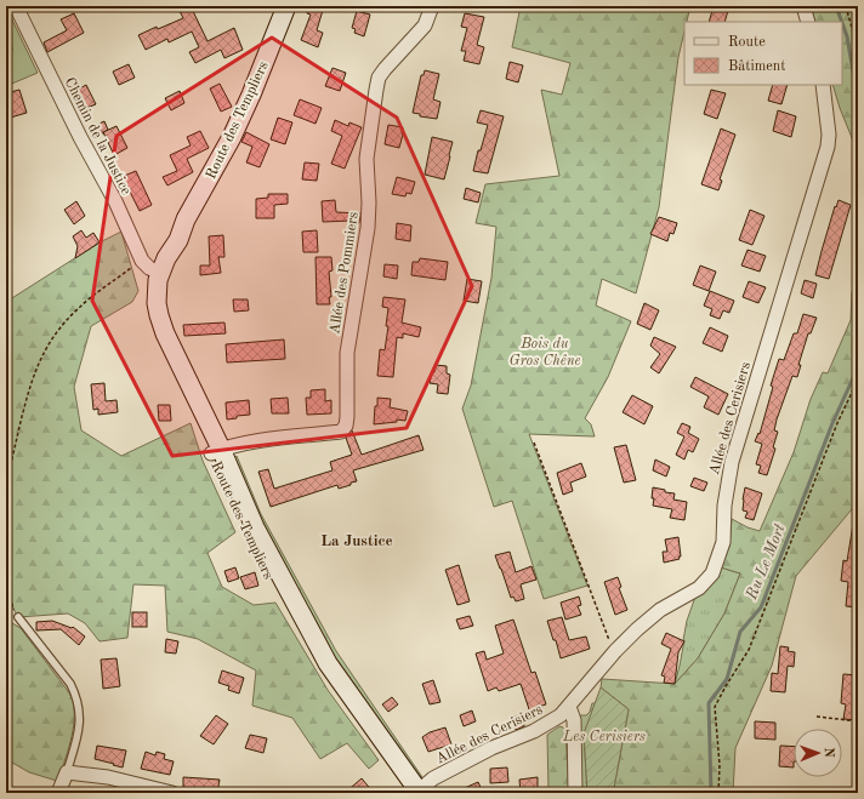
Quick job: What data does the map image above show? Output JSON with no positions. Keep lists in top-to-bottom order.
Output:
{
  "streets": {
    "main road": ["Route des Templiers"],
    "street": ["Chemin de la Justice", "Allée des Pommiers", "Allée des Cerisiers"]
  },
  "crossings": [
    ["Route des Templiers", "Chemin de la Justice"],
    ["Route des Templiers", "Allée des Pommiers"],
    ["Route des Templiers", "Allée des Cerisiers"]
  ],
  "districts": ["La Justice"],
  "water": ["Ru Le Mort"],
  "parks": ["Bois du Gros Chêne", "Les Cerisiers"],
  "legend": ["Route", "Bâtiment"],
  "north": "right"
}
